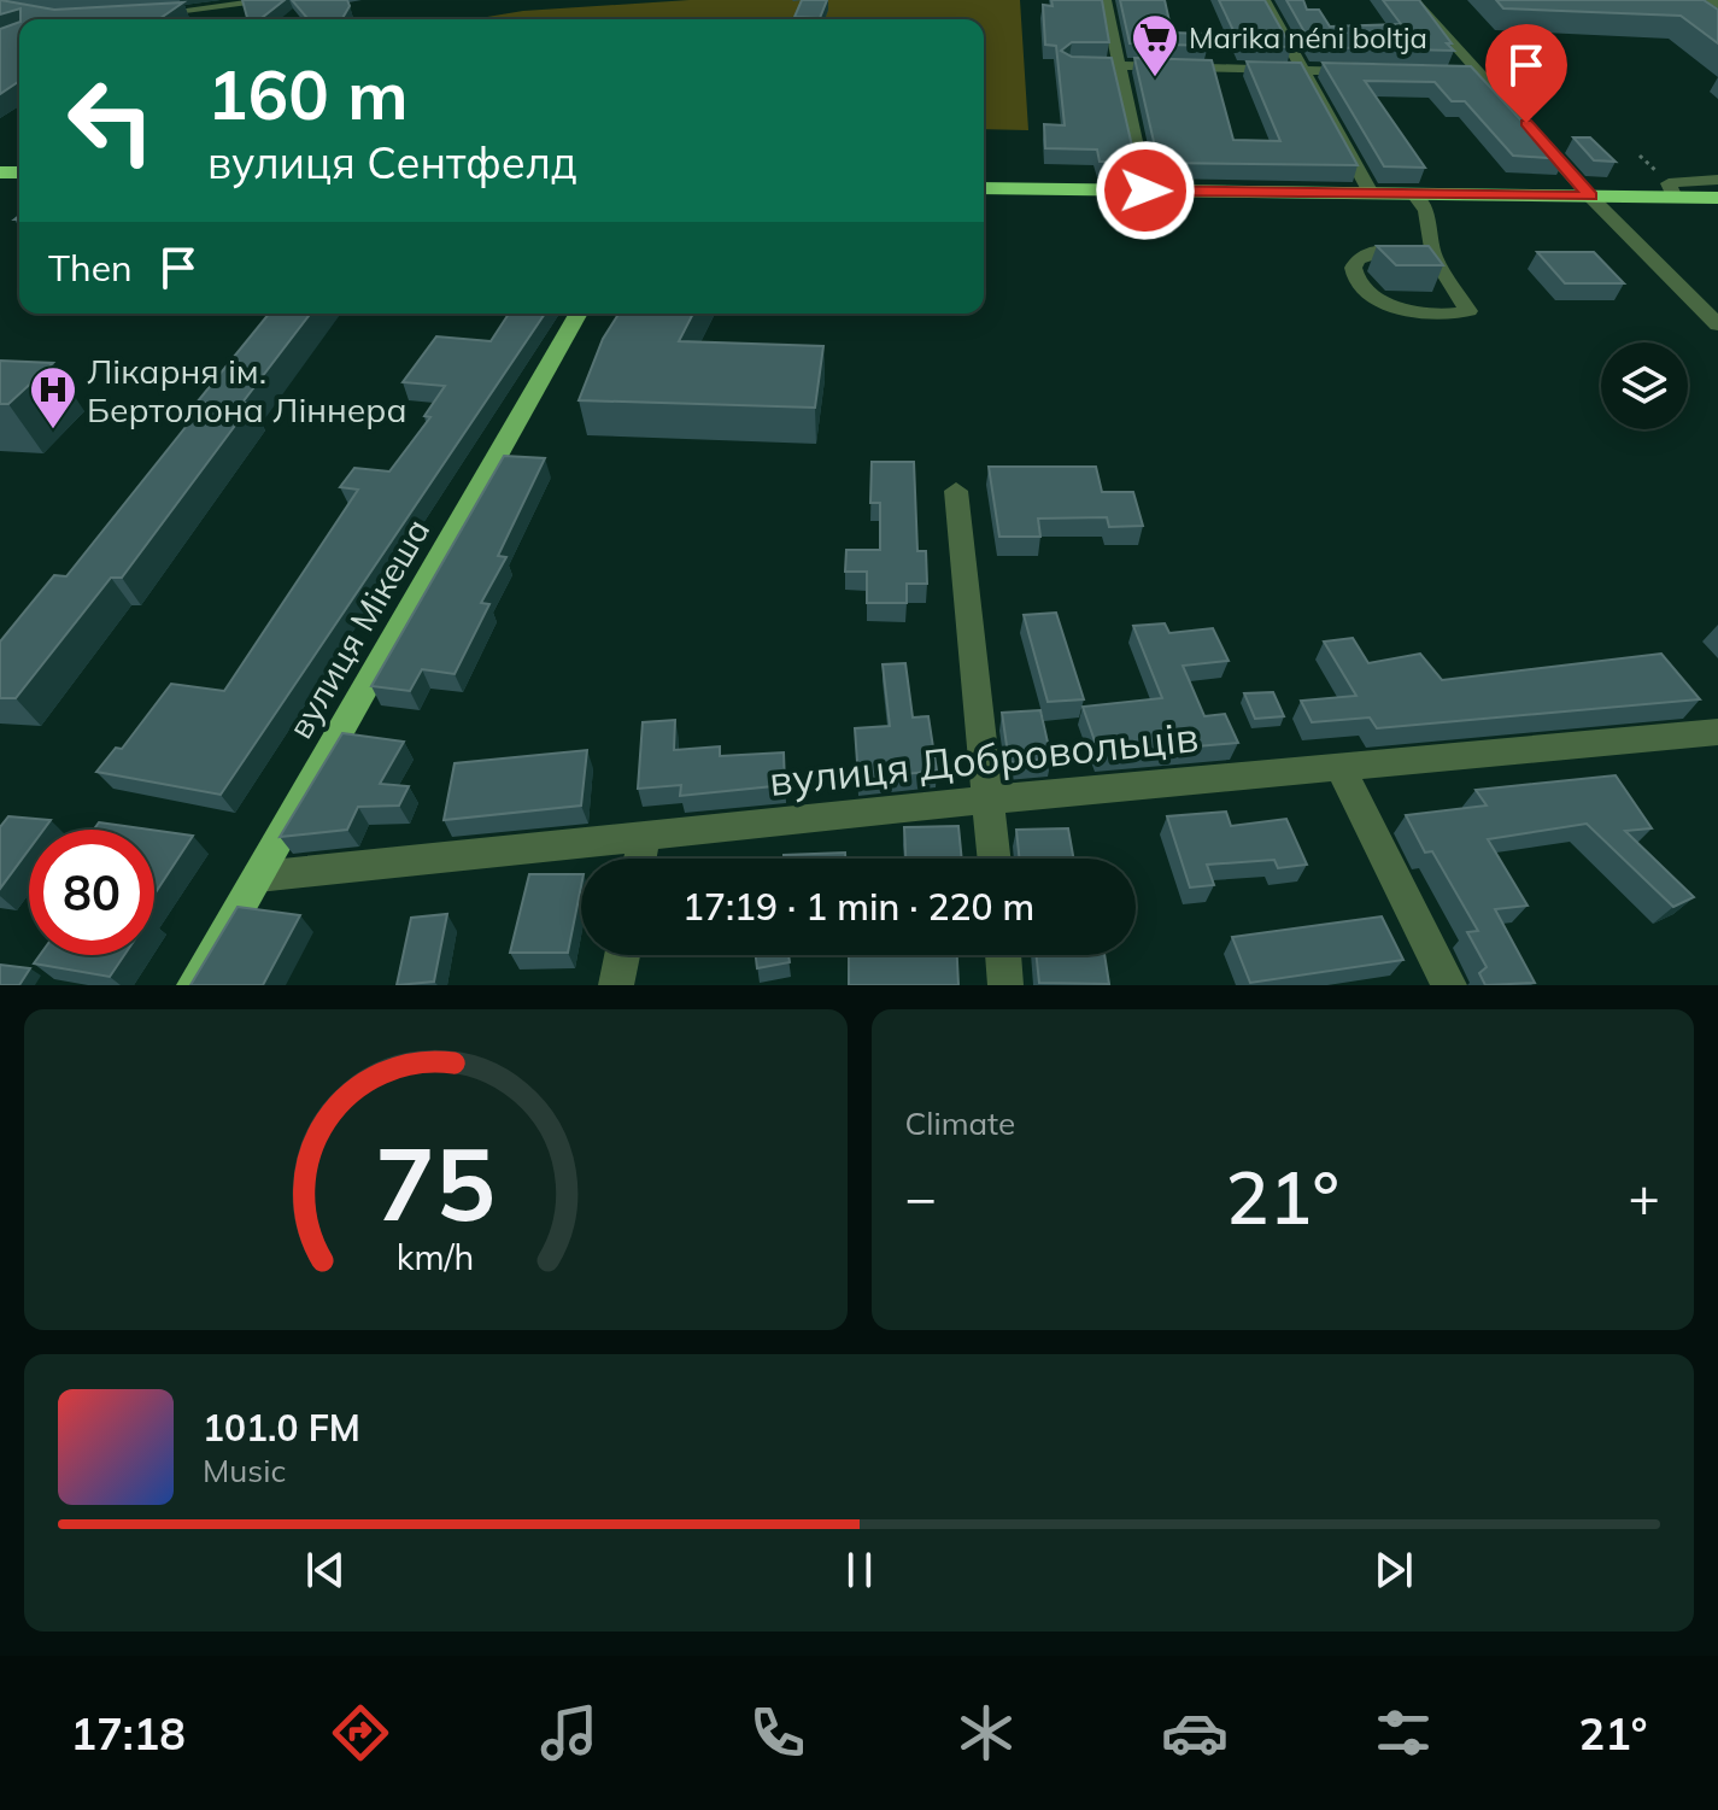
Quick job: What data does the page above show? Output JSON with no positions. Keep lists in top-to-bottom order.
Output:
{
  "streets": {
    "main road": ["вулиця Мікеша"],
    "street": ["вулиця Добровольців"]
  },
  "crossings": [
    ["вулиця Мікеша", "вулиця Добровольців"]
  ],
  "places": {
    "supermarket": ["Marika néni boltja"],
    "hospital": ["Лікарня ім. Бертолона Ліннера"]
  },
  "page": {
    "turn": ["160 m", "вулиця Сентфелд"],
    "then": "Then",
    "limit": "80",
    "trip": "17:19 · 1 min · 220 m",
    "tile": "Climate",
    "heat": ["−", "21°", "+"],
    "song": ["101.0 FM", "Music"],
    "tabs": ["17:18", "21°"],
    "gauge": ["75", "km/h"]
  }
}
